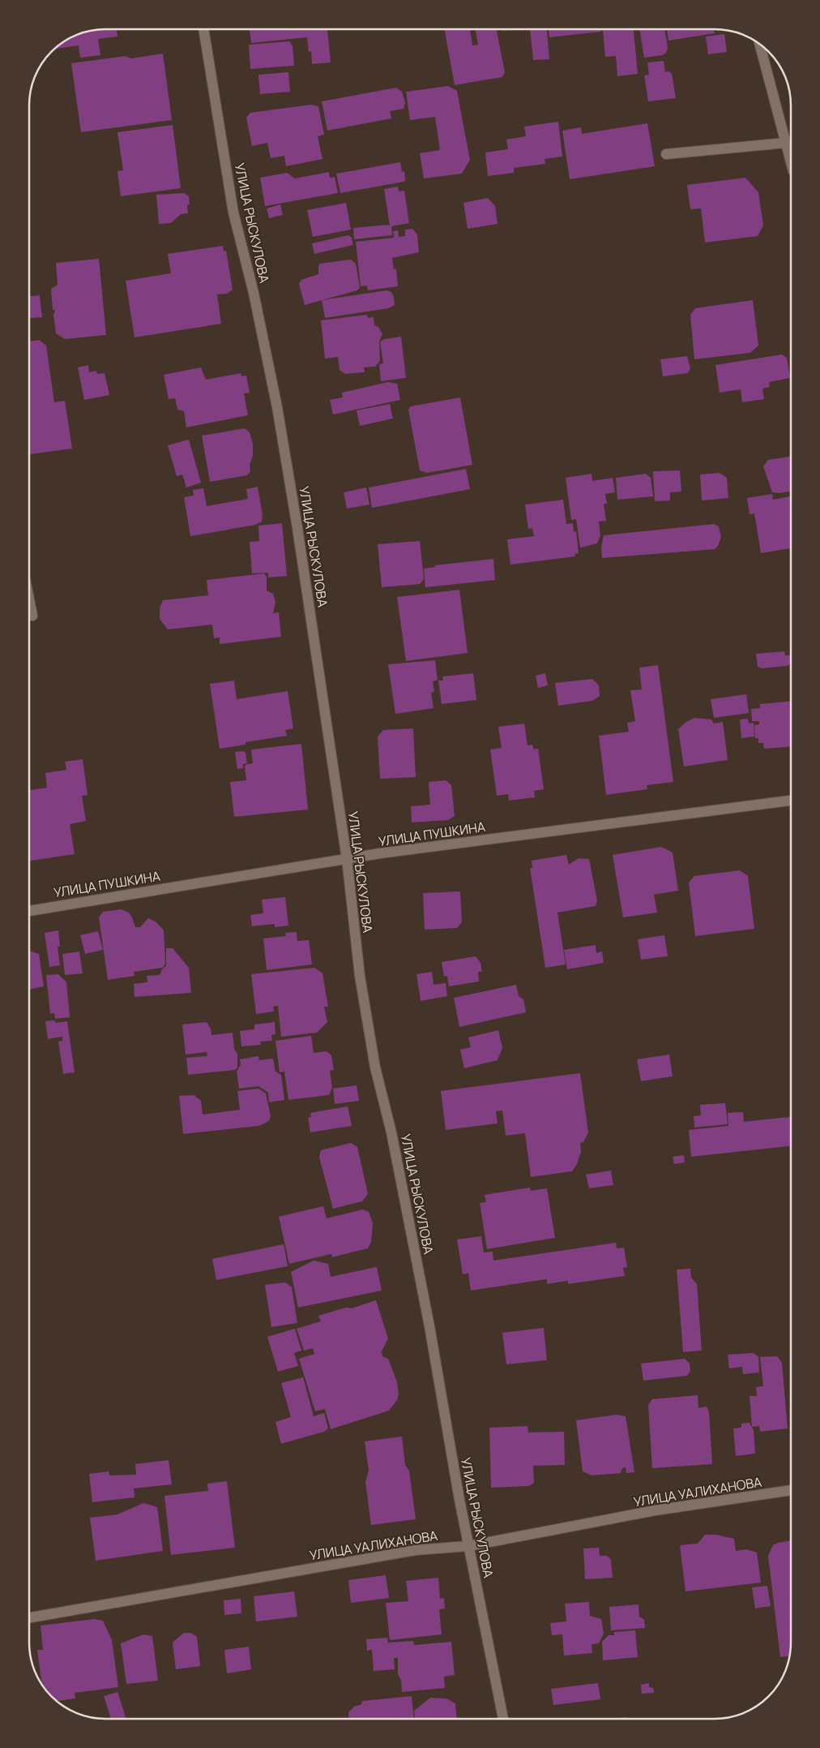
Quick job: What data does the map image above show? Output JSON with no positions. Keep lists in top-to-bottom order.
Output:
{
  "streets": {
    "street": ["УЛИЦА РЫСКУЛОВА", "УЛИЦА ПУШКИНА", "УЛИЦА УАЛИХАНОВА"]
  },
  "crossings": [
    ["УЛИЦА РЫСКУЛОВА", "УЛИЦА ПУШКИНА"],
    ["УЛИЦА РЫСКУЛОВА", "УЛИЦА УАЛИХАНОВА"]
  ]
}
